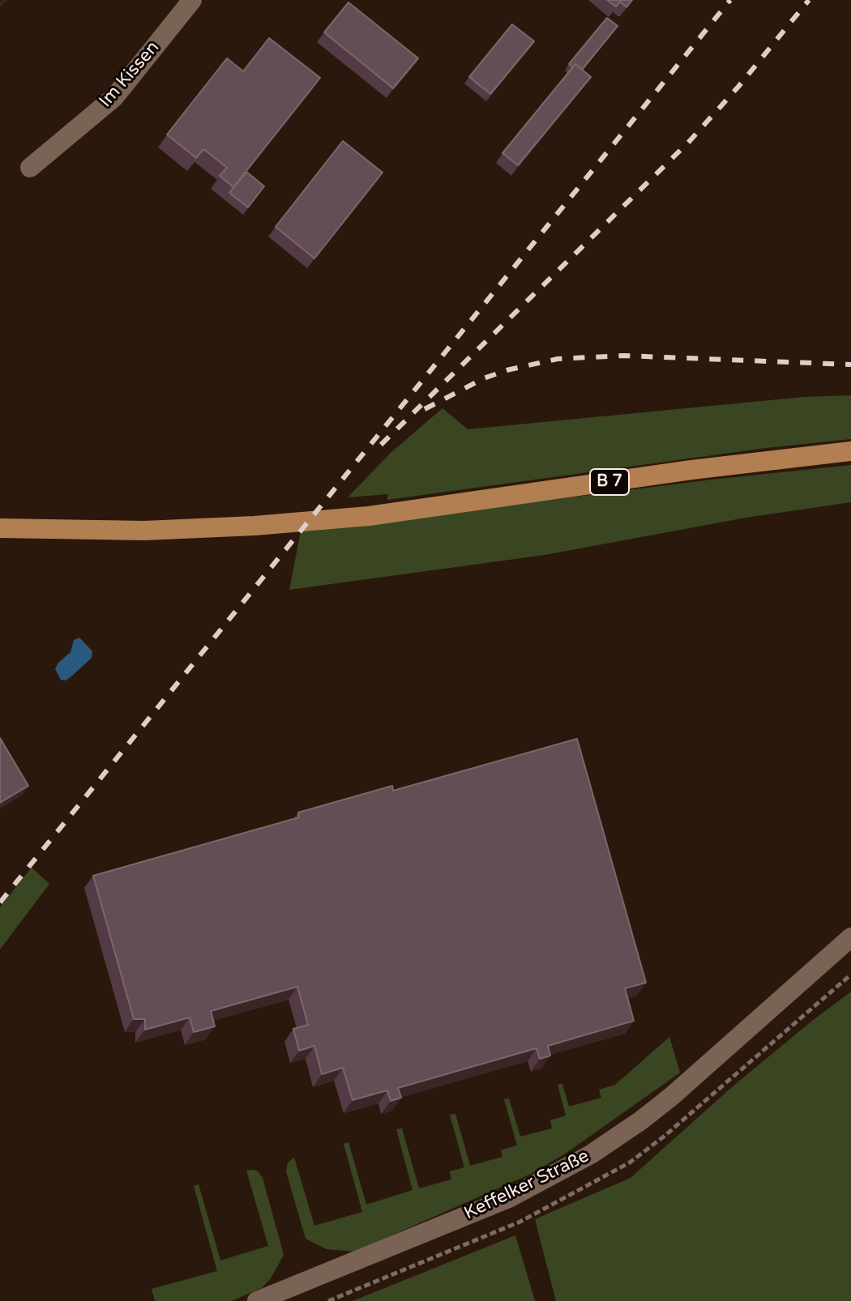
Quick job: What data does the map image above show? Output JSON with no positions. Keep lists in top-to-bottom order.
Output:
{
  "streets": {
    "main road": ["B 7"],
    "street": ["Im Kissen", "Keffelker Straße"]
  }
}
